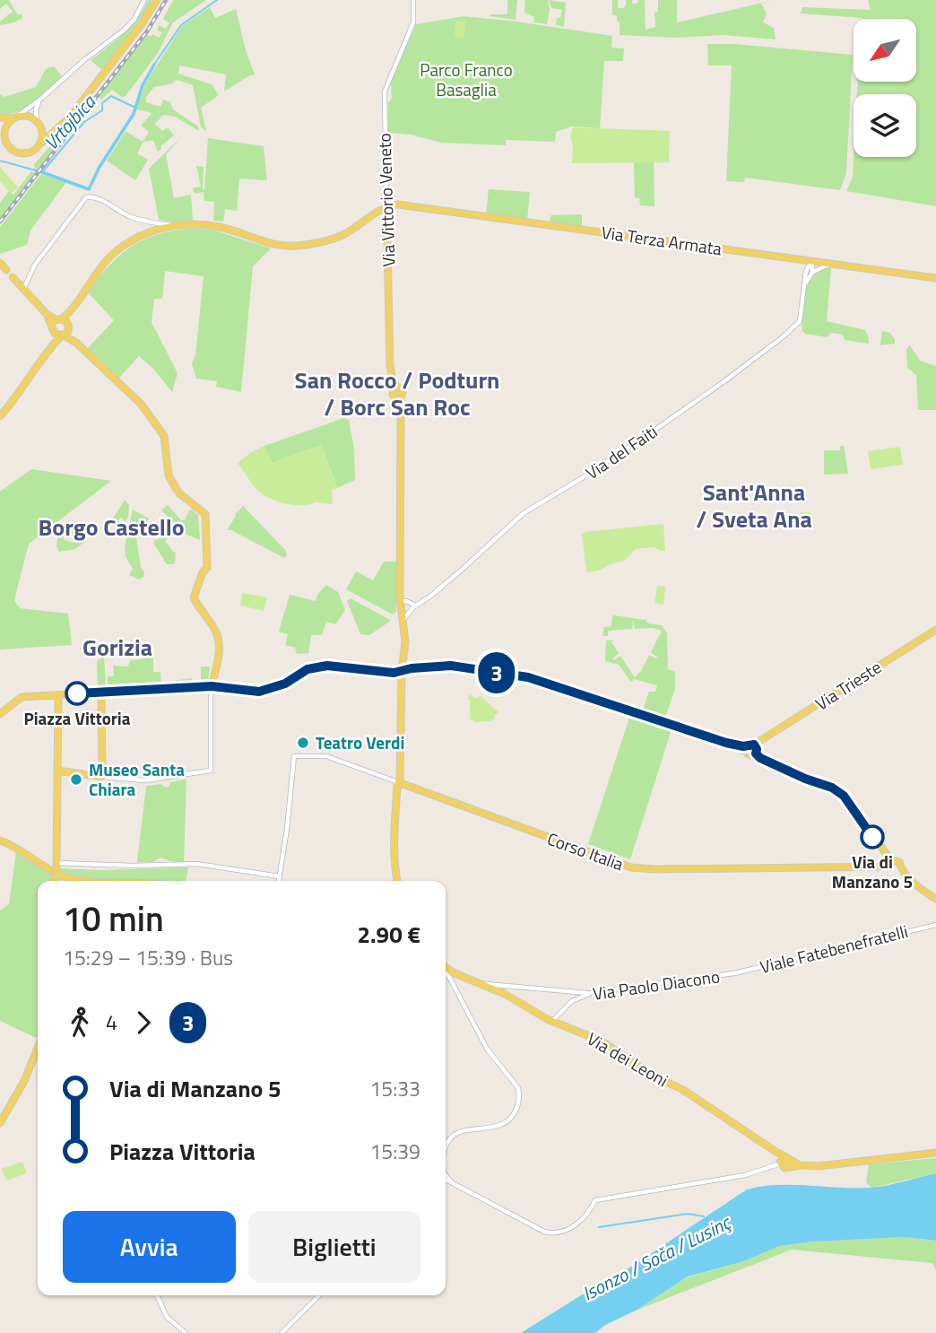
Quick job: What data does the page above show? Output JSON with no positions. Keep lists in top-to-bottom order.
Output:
{
  "streets": {
    "main road": [
      "Via Vittorio Veneto",
      "Via Terza Armata",
      "Via Trieste",
      "Corso Italia",
      "Via dei Leoni"
    ],
    "street": ["Via del Faiti", "Viale Fatebenefratelli", "Via Paolo Diacono"]
  },
  "crossings": [
    ["Via Vittorio Veneto", "Via Terza Armata"],
    ["Via Vittorio Veneto", "Via Trieste"],
    ["Via Vittorio Veneto", "Corso Italia"],
    ["Via Terza Armata", "Via del Faiti"],
    ["Viale Fatebenefratelli", "Via Paolo Diacono"],
    ["Via Paolo Diacono", "Via dei Leoni"]
  ],
  "districts": [
    "San Rocco / Podturn / Borc San Roc",
    "Sant'Anna / Sveta Ana",
    "Borgo Castello",
    "Gorizia"
  ],
  "water": ["Vrtojbica", "Isonzo / Soča / Lusinç"],
  "parks": ["Parco Franco Basaglia"],
  "places": [
    "Piazza Vittoria",
    "Teatro Verdi",
    "Museo Santa Chiara",
    "Via di Manzano 5"
  ],
  "lines": ["bus line 3"],
  "north": "bottom left",
  "page": {
    "on_map": "3",
    "heading": ["10 min", "15:29 – 15:39 · Bus", "2.90 €"],
    "legs": ["4", "3"],
    "list": [
      {
        "name": "Via di Manzano 5",
        "value": "15:33"
      },
      {
        "name": "Piazza Vittoria",
        "value": "15:39"
      }
    ],
    "buttons": ["Avvia", "Biglietti"]
  }
}
